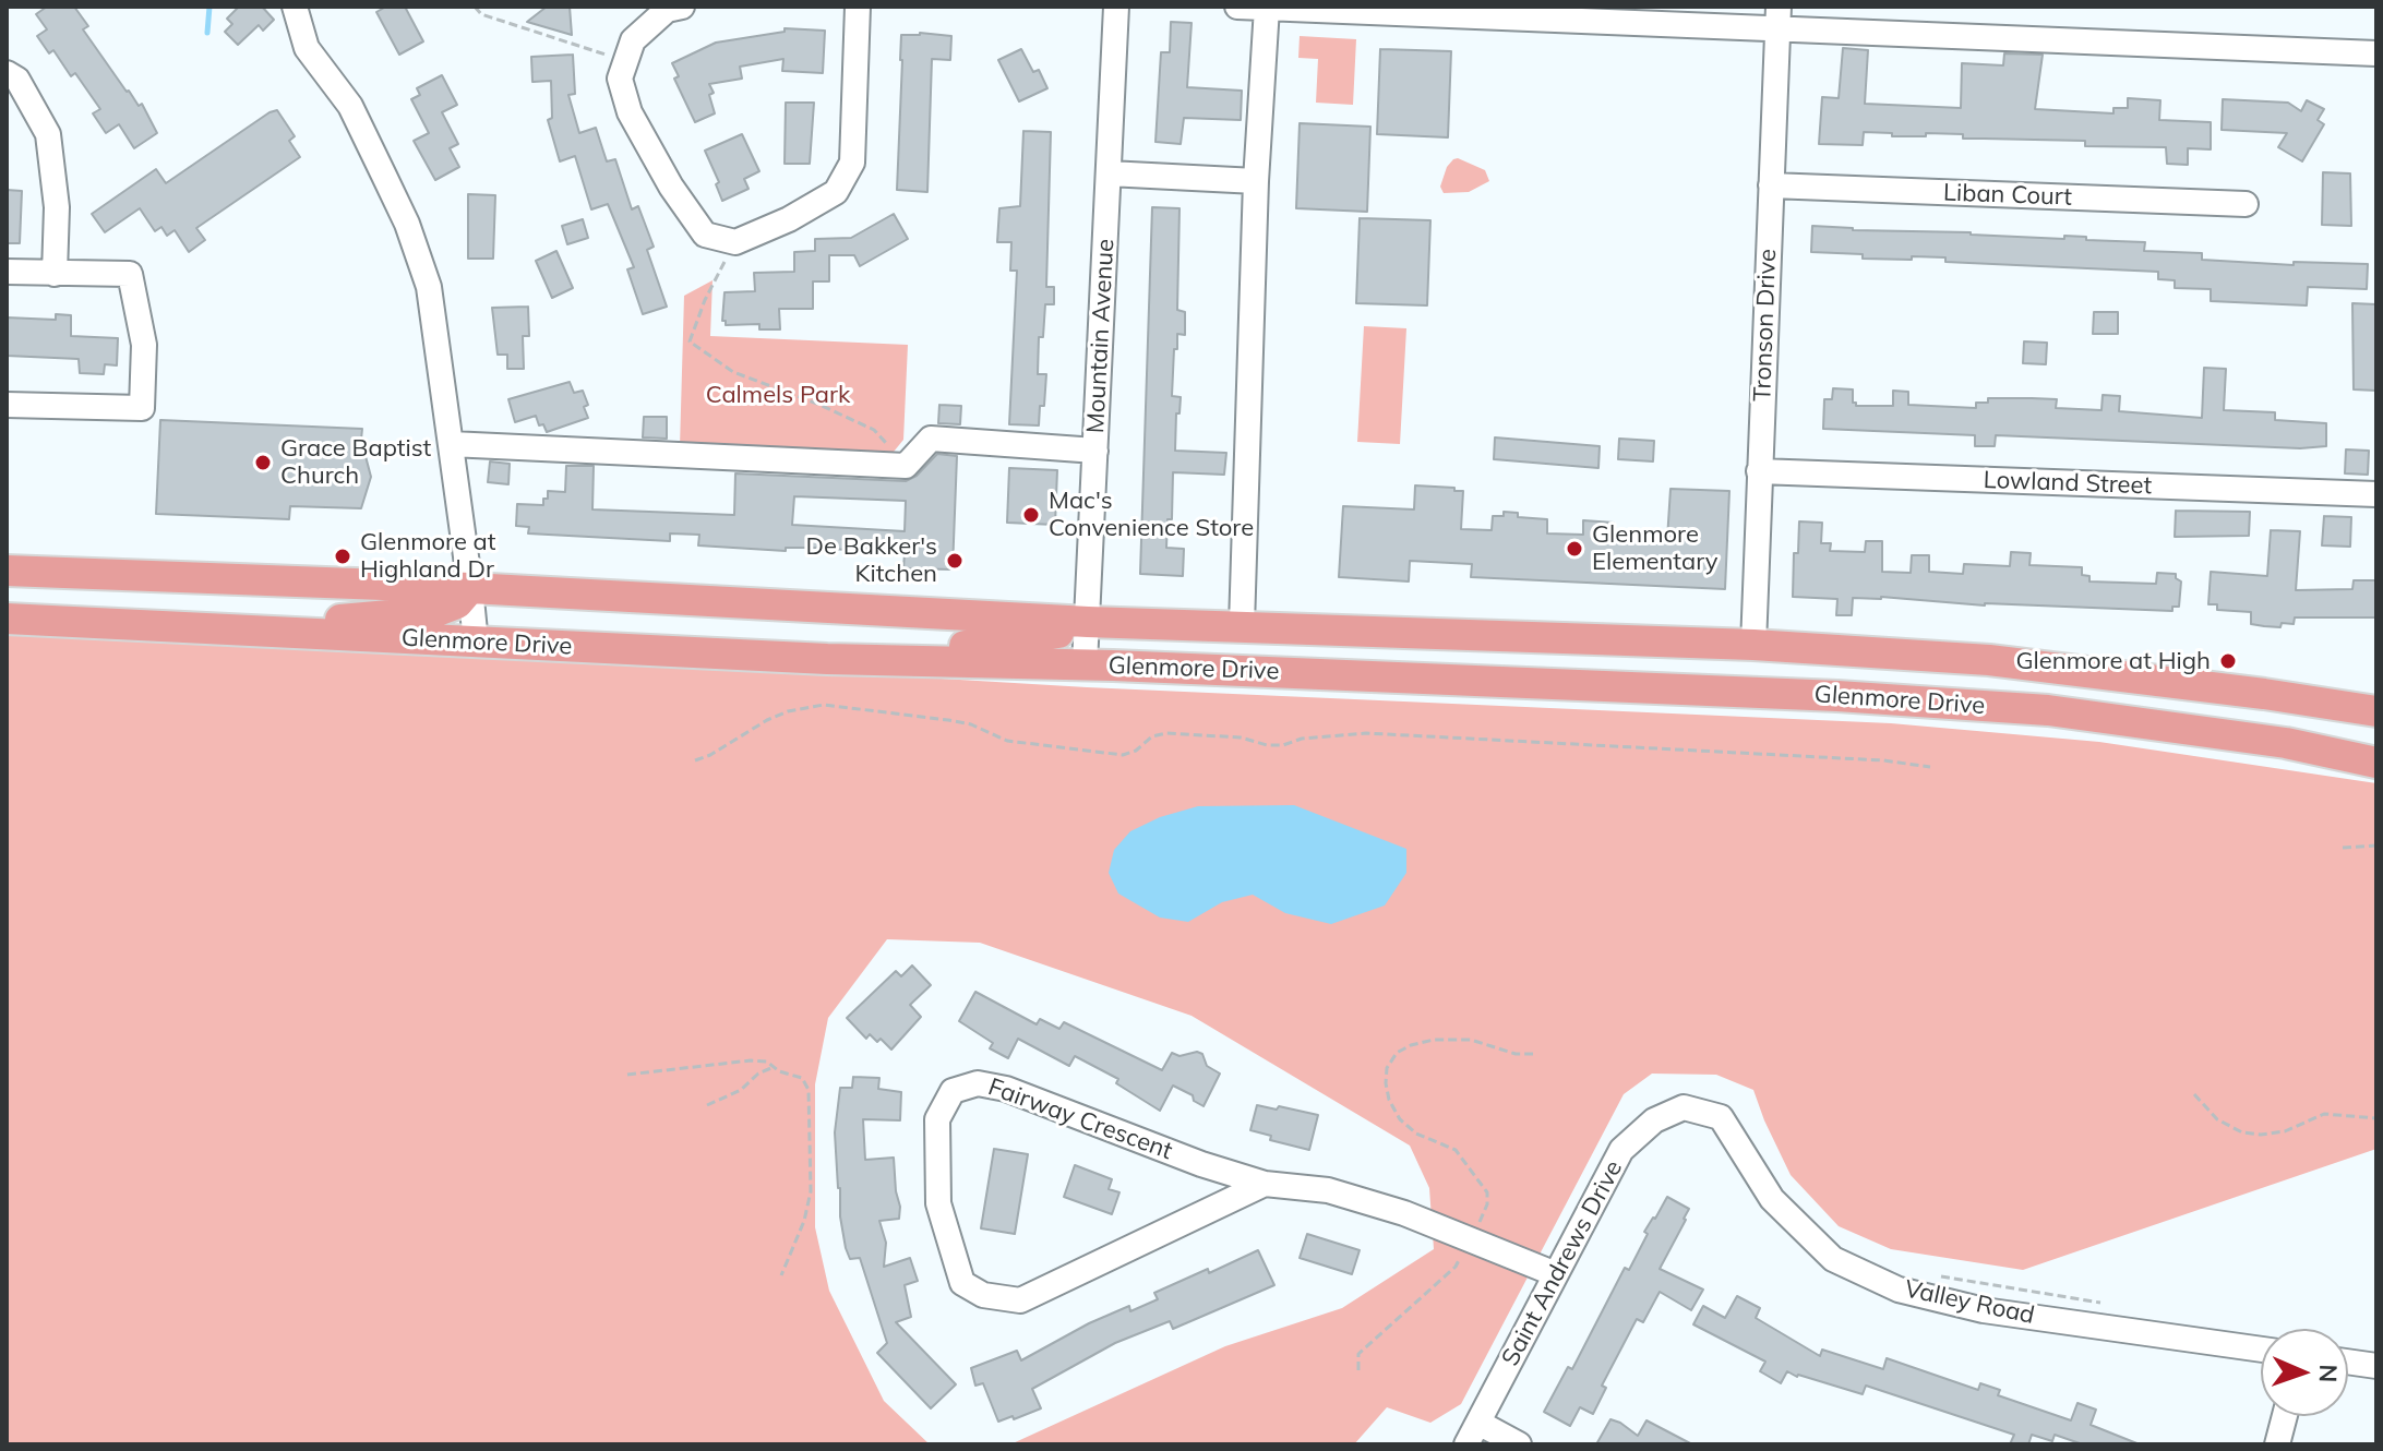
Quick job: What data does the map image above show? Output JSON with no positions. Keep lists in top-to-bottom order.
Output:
{
  "streets": {
    "main road": ["Glenmore Drive"],
    "street": [
      "Liban Court",
      "Tronson Drive",
      "Mountain Avenue",
      "Lowland Street",
      "Fairway Crescent",
      "Saint Andrews Drive",
      "Valley Road"
    ]
  },
  "crossings": [
    ["Liban Court", "Tronson Drive"],
    ["Tronson Drive", "Lowland Street"],
    ["Tronson Drive", "Glenmore Drive"],
    ["Mountain Avenue", "Glenmore Drive"],
    ["Fairway Crescent", "Saint Andrews Drive"],
    ["Saint Andrews Drive", "Valley Road"]
  ],
  "parks": ["Calmels Park"],
  "places": [
    "Grace Baptist Church",
    "Mac's Convenience Store",
    "Glenmore Elementary",
    "Glenmore at Highland Dr",
    "De Bakker's Kitchen",
    "Glenmore at High"
  ],
  "north": "right"
}
